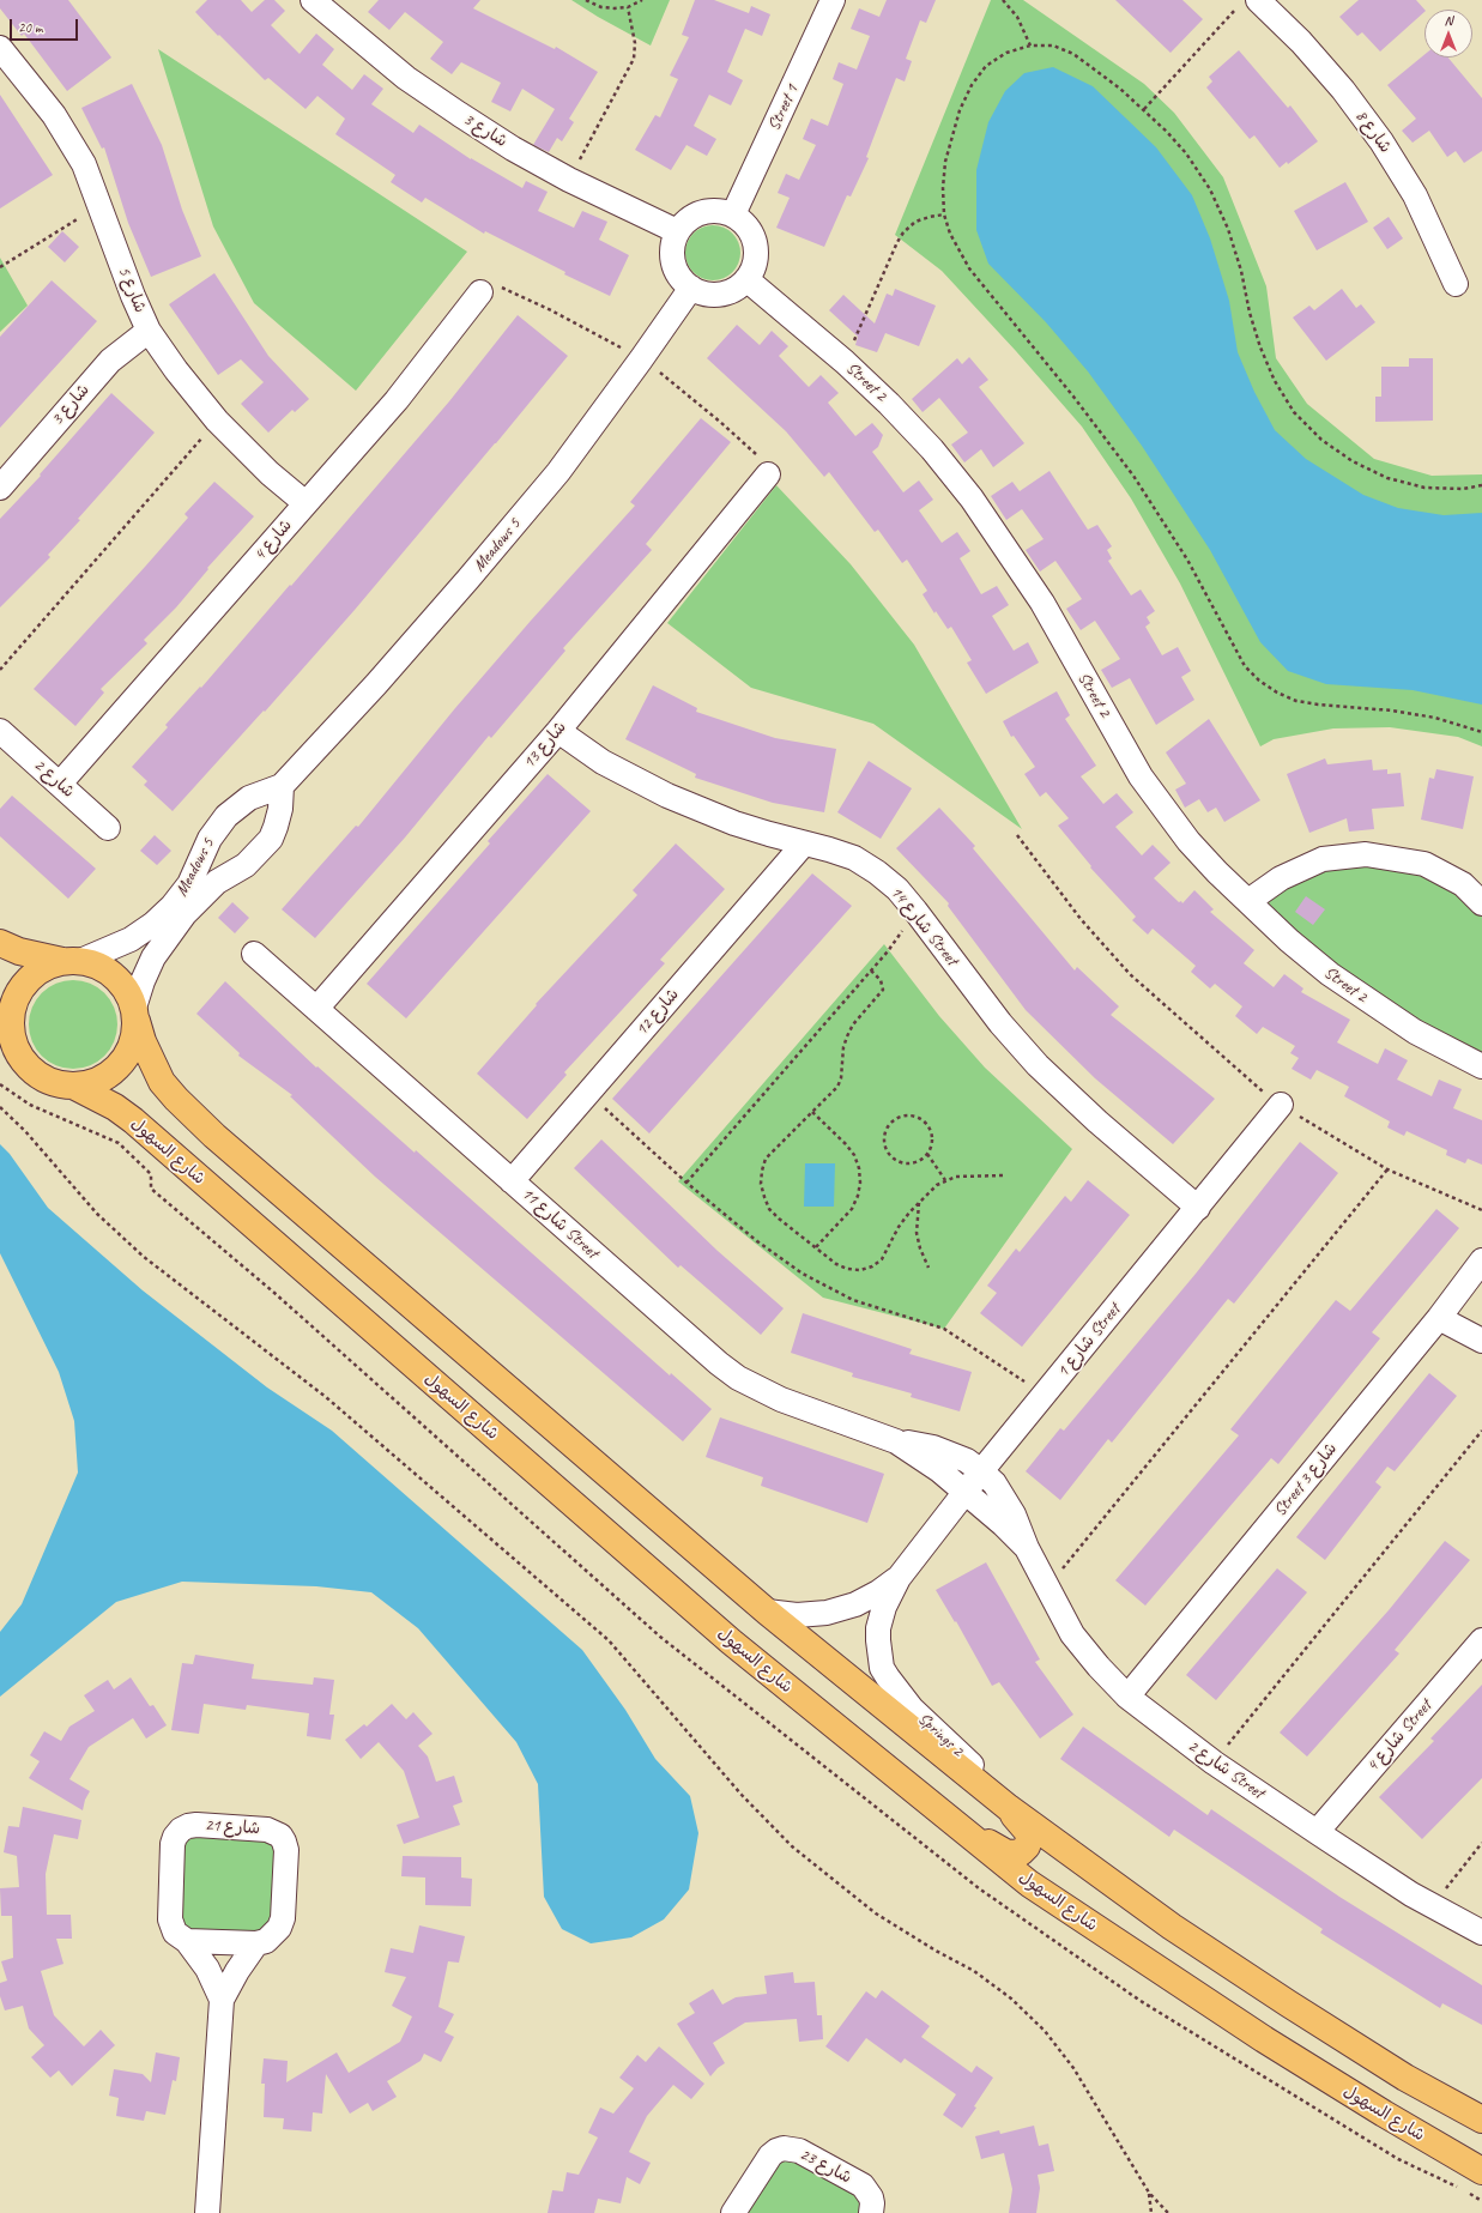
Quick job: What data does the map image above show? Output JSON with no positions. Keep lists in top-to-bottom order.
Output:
{
  "streets": {
    "main road": ["شارع السهول"],
    "street": [
      "Street 1",
      "شارع 3",
      "شارع 8",
      "شارع 5",
      "Street 2",
      "شارع 4",
      "Meadows 5",
      "شارع 13",
      "شارع 2",
      "شارع 14 Street",
      "شارع 12",
      "شارع 11 Street",
      "شارع 1 Street",
      "Street شارع 3",
      "Springs 2",
      "شارع 4 Street",
      "شارع 2 Street",
      "شارع 21",
      "شارع 23"
    ]
  },
  "crossings": [
    ["Street 1", "شارع 3"],
    ["Street 1", "Street 2"],
    ["Street 1", "Meadows 5"],
    ["شارع 3", "شارع 5"],
    ["شارع 3", "Street 2"],
    ["شارع 3", "Meadows 5"],
    ["شارع 5", "شارع 4"],
    ["Street 2", "Meadows 5"],
    ["شارع 4", "شارع 2"],
    ["Meadows 5", "شارع السهول"],
    ["شارع 13", "شارع 14 Street"],
    ["شارع 13", "شارع 11 Street"],
    ["شارع 14 Street", "شارع 12"],
    ["شارع 14 Street", "شارع 1 Street"],
    ["شارع 12", "شارع 11 Street"],
    ["شارع 11 Street", "شارع 1 Street"],
    ["شارع 11 Street", "شارع 2 Street"],
    ["شارع 1 Street", "Springs 2"],
    ["شارع 1 Street", "شارع 2 Street"],
    ["Street شارع 3", "شارع 2 Street"],
    ["شارع 4 Street", "شارع 2 Street"]
  ],
  "scale_bar": "20 m",
  "north": "top"
}
